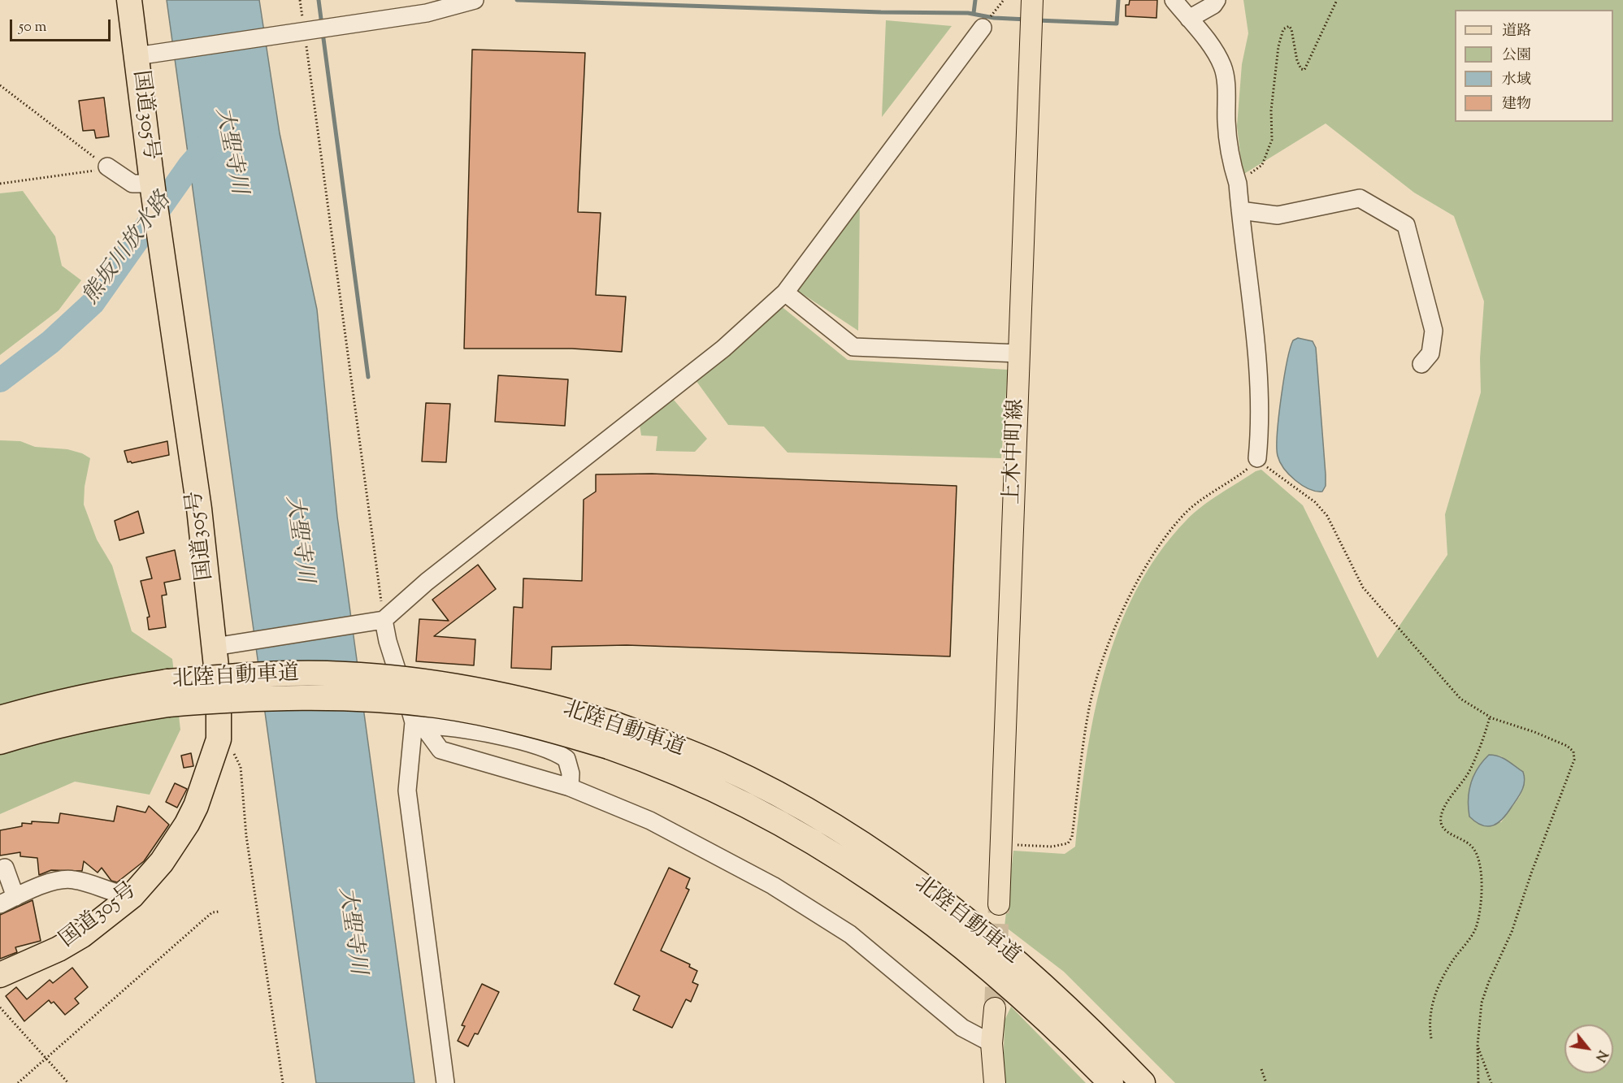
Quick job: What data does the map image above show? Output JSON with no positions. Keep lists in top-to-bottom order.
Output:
{
  "streets": {
    "highway": ["国道305号", "北陸自動車道"],
    "main road": ["上木中町線"]
  },
  "water": ["大聖寺川", "熊坂川放水路"],
  "legend": [
    "道路",
    "公園",
    "水域",
    "建物"
  ],
  "scale_bar": "50 m",
  "north": "bottom right"
}
